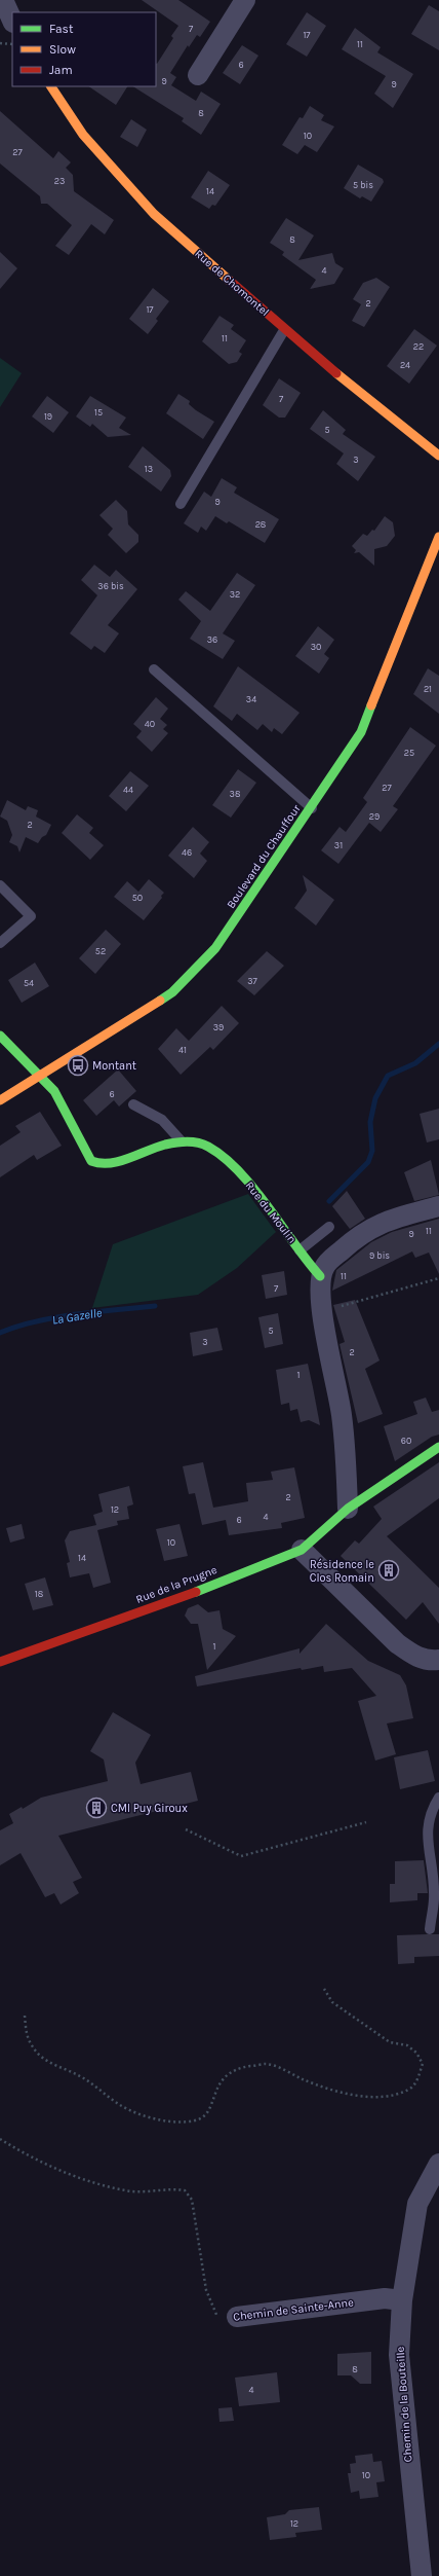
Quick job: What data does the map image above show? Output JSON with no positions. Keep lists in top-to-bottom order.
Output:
{
  "streets": {
    "street": [
      "Rue de Chomontel",
      "Boulevard du Chauffour",
      "Rue du Moulin",
      "Rue de la Prugne",
      "Chemin de Sainte-Anne",
      "Chemin de la Bouteille"
    ]
  },
  "crossings": [
    ["Boulevard du Chauffour", "Rue du Moulin"],
    ["Chemin de Sainte-Anne", "Chemin de la Bouteille"]
  ],
  "water": ["La Gazelle"],
  "places": {
    "bus stop": ["Montant"],
    "building": ["Résidence le Clos Romain", "CMI Puy Giroux"]
  },
  "house_numbers": [
    "7",
    "17",
    "11",
    "6",
    "9",
    "9",
    "8",
    "10",
    "27",
    "23",
    "5 bis",
    "14",
    "8",
    "4",
    "2",
    "17",
    "11",
    "22",
    "24",
    "7",
    "15",
    "19",
    "5",
    "3",
    "13",
    "9",
    "28",
    "36 bis",
    "32",
    "36",
    "30",
    "21",
    "34",
    "40",
    "25",
    "27",
    "44",
    "38",
    "29",
    "2",
    "31",
    "46",
    "50",
    "52",
    "37",
    "54",
    "39",
    "41",
    "6",
    "11",
    "9",
    "9 bis",
    "11",
    "7",
    "5",
    "3",
    "2",
    "1",
    "60",
    "2",
    "12",
    "4",
    "6",
    "10",
    "14",
    "18",
    "1",
    "8",
    "4",
    "10",
    "12"
  ],
  "legend": ["Fast", "Slow", "Jam"]
}
